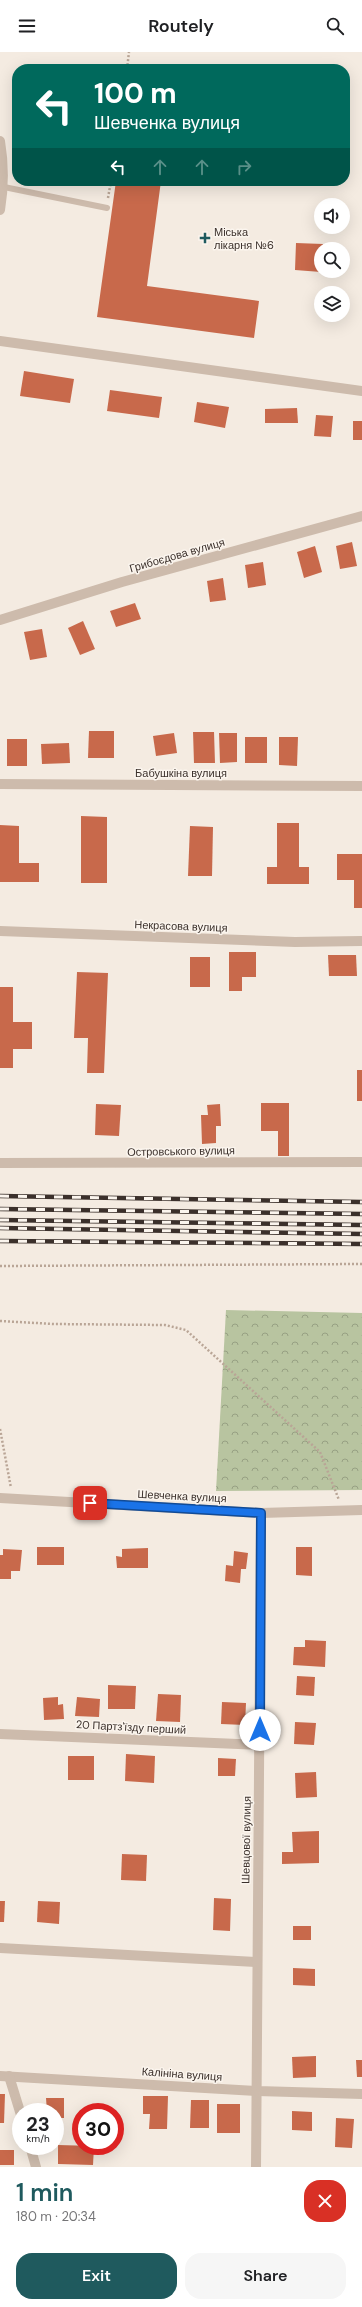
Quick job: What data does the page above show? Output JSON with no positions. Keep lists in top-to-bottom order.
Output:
{
  "streets": {
    "street": [
      "Грибоєдова вулиця",
      "Бабушкіна вулиця",
      "Некрасова вулиця",
      "Островського вулиця",
      "Шевченка вулиця",
      "20 Партз'їзду перший",
      "Шевцової вулиця",
      "Калініна вулиця"
    ]
  },
  "crossings": [
    ["Шевченка вулиця", "Шевцової вулиця"],
    ["20 Партз'їзду перший", "Шевцової вулиця"],
    ["Шевцової вулиця", "Калініна вулиця"]
  ],
  "places": {
    "health": ["Міська лікарня №6"]
  },
  "page": {
    "header": "Routely",
    "turn": ["100 m", "Шевченка вулиця"],
    "speed": "23 km/h",
    "limit": "30",
    "heading": ["1 min", "180 m · 20:34"],
    "buttons": ["Exit", "Share"]
  }
}
